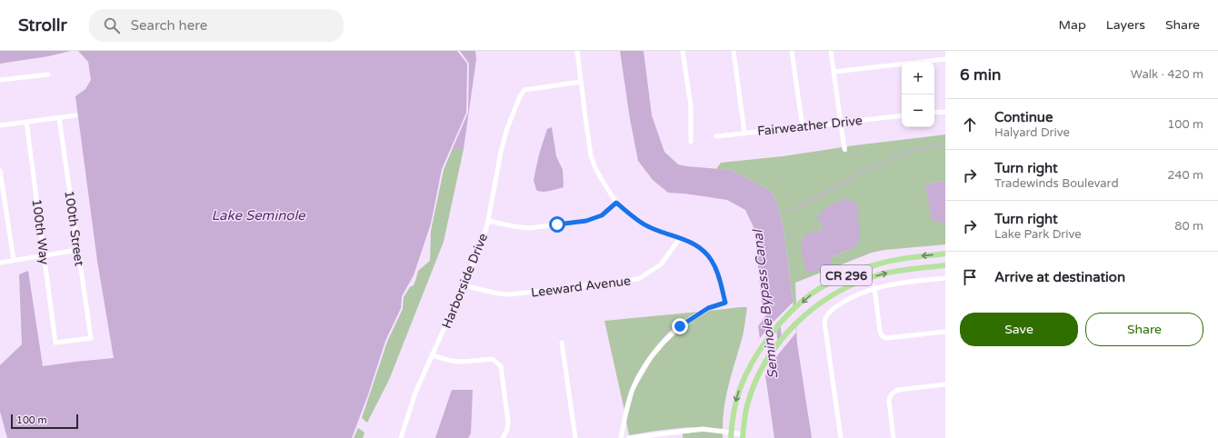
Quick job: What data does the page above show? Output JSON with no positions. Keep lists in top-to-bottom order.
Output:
{
  "streets": {
    "main road": ["CR 296"],
    "street": [
      "Fairweather Drive",
      "100th Street",
      "100th Way",
      "Harborside Drive",
      "Leeward Avenue"
    ]
  },
  "crossings": [
    ["100th Street", "100th Way"],
    ["Harborside Drive", "Leeward Avenue"]
  ],
  "water": ["Lake Seminole", "Seminole Bypass Canal"],
  "scale_bar": "100 m",
  "page": {
    "header": "Strollr",
    "search": "Search here",
    "nav": ["Map", "Layers", "Share"],
    "heading": ["6 min", "Walk · 420 m"],
    "map_buttons": ["+", "−"],
    "list": [
      ["Continue", "Halyard Drive", "100 m"],
      ["Turn right", "Tradewinds Boulevard", "240 m"],
      ["Turn right", "Lake Park Drive", "80 m"],
      "Arrive at destination"
    ],
    "buttons": ["Save", "Share"],
    "scale": "100 m"
  }
}
